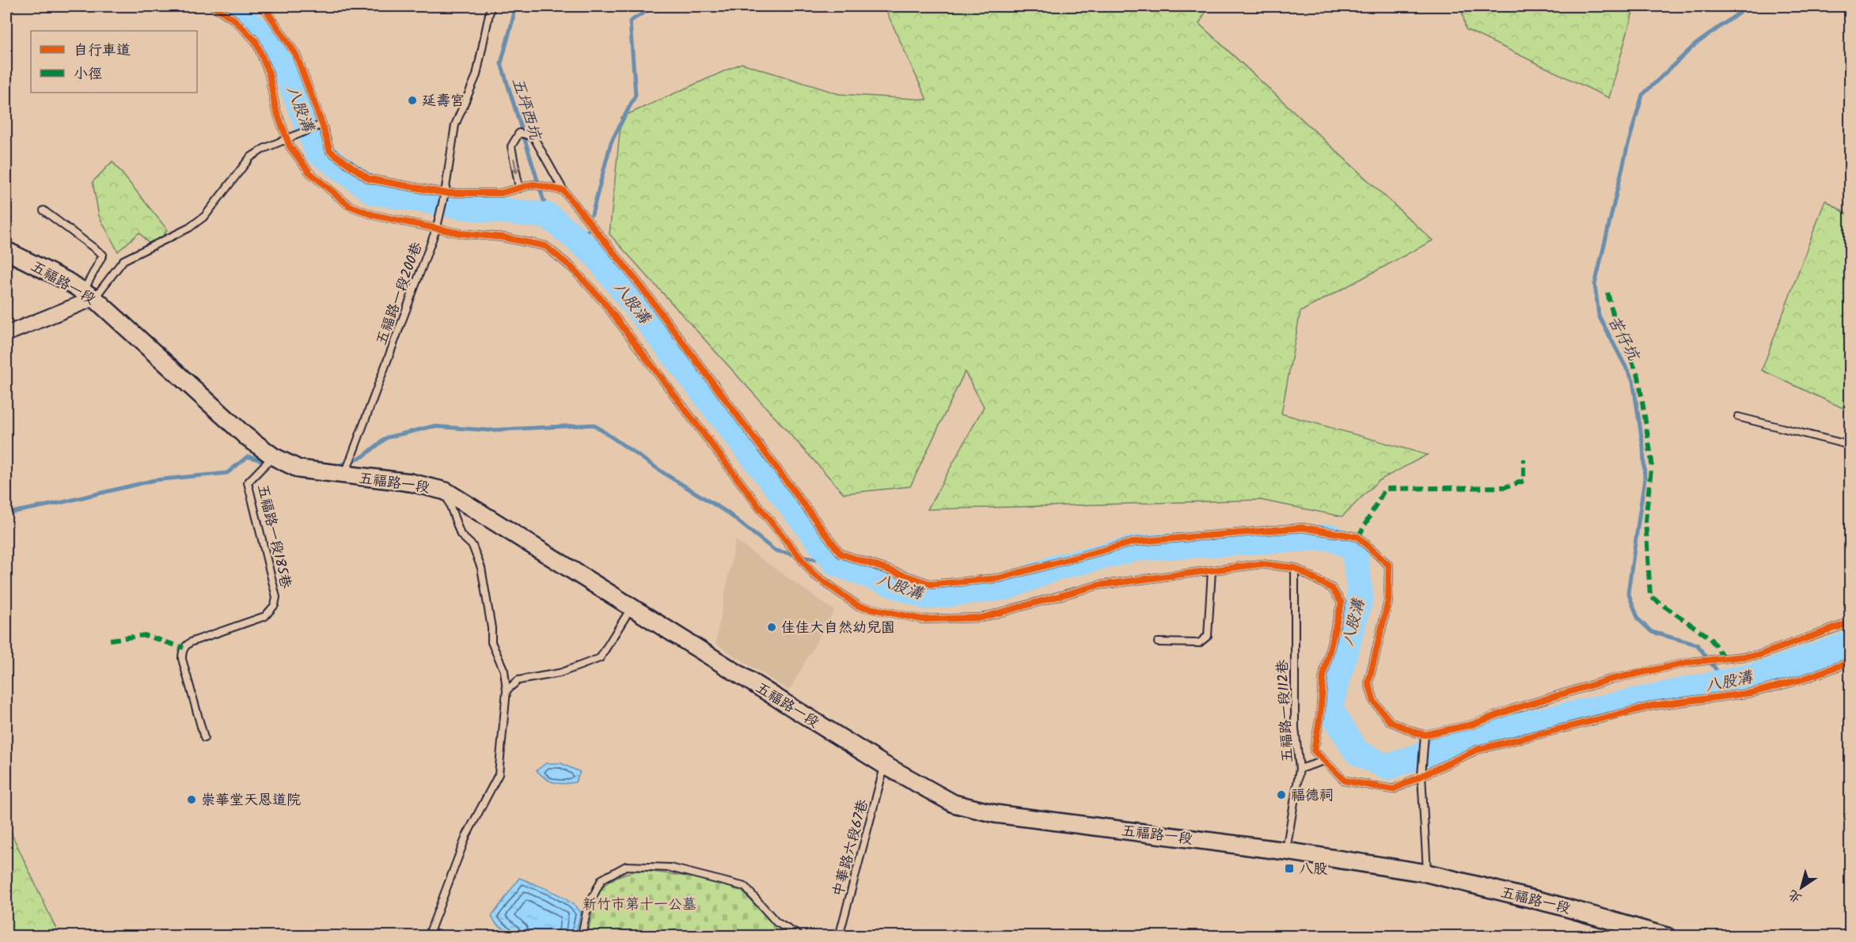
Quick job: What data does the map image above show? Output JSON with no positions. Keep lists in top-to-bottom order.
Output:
{
  "streets": {
    "main road": ["五福路一段"],
    "lane": [
      "五福路一段200巷",
      "五福路一段185巷",
      "五福路一段112巷",
      "中華路六段67巷"
    ]
  },
  "crossings": [
    ["五福路一段", "五福路一段200巷"],
    ["五福路一段", "五福路一段185巷"],
    ["五福路一段", "五福路一段112巷"],
    ["五福路一段", "中華路六段67巷"]
  ],
  "water": ["八股溝", "五坪西坑", "苦仔坑"],
  "parks": ["新竹市第十一公墓"],
  "places": {
    "other": [
      "延壽宮",
      "佳佳大自然幼兒園",
      "福德祠",
      "崇華堂天恩道院"
    ],
    "transit": ["八股"]
  },
  "legend": ["自行車道", "小徑"],
  "north": "bottom left"
}
